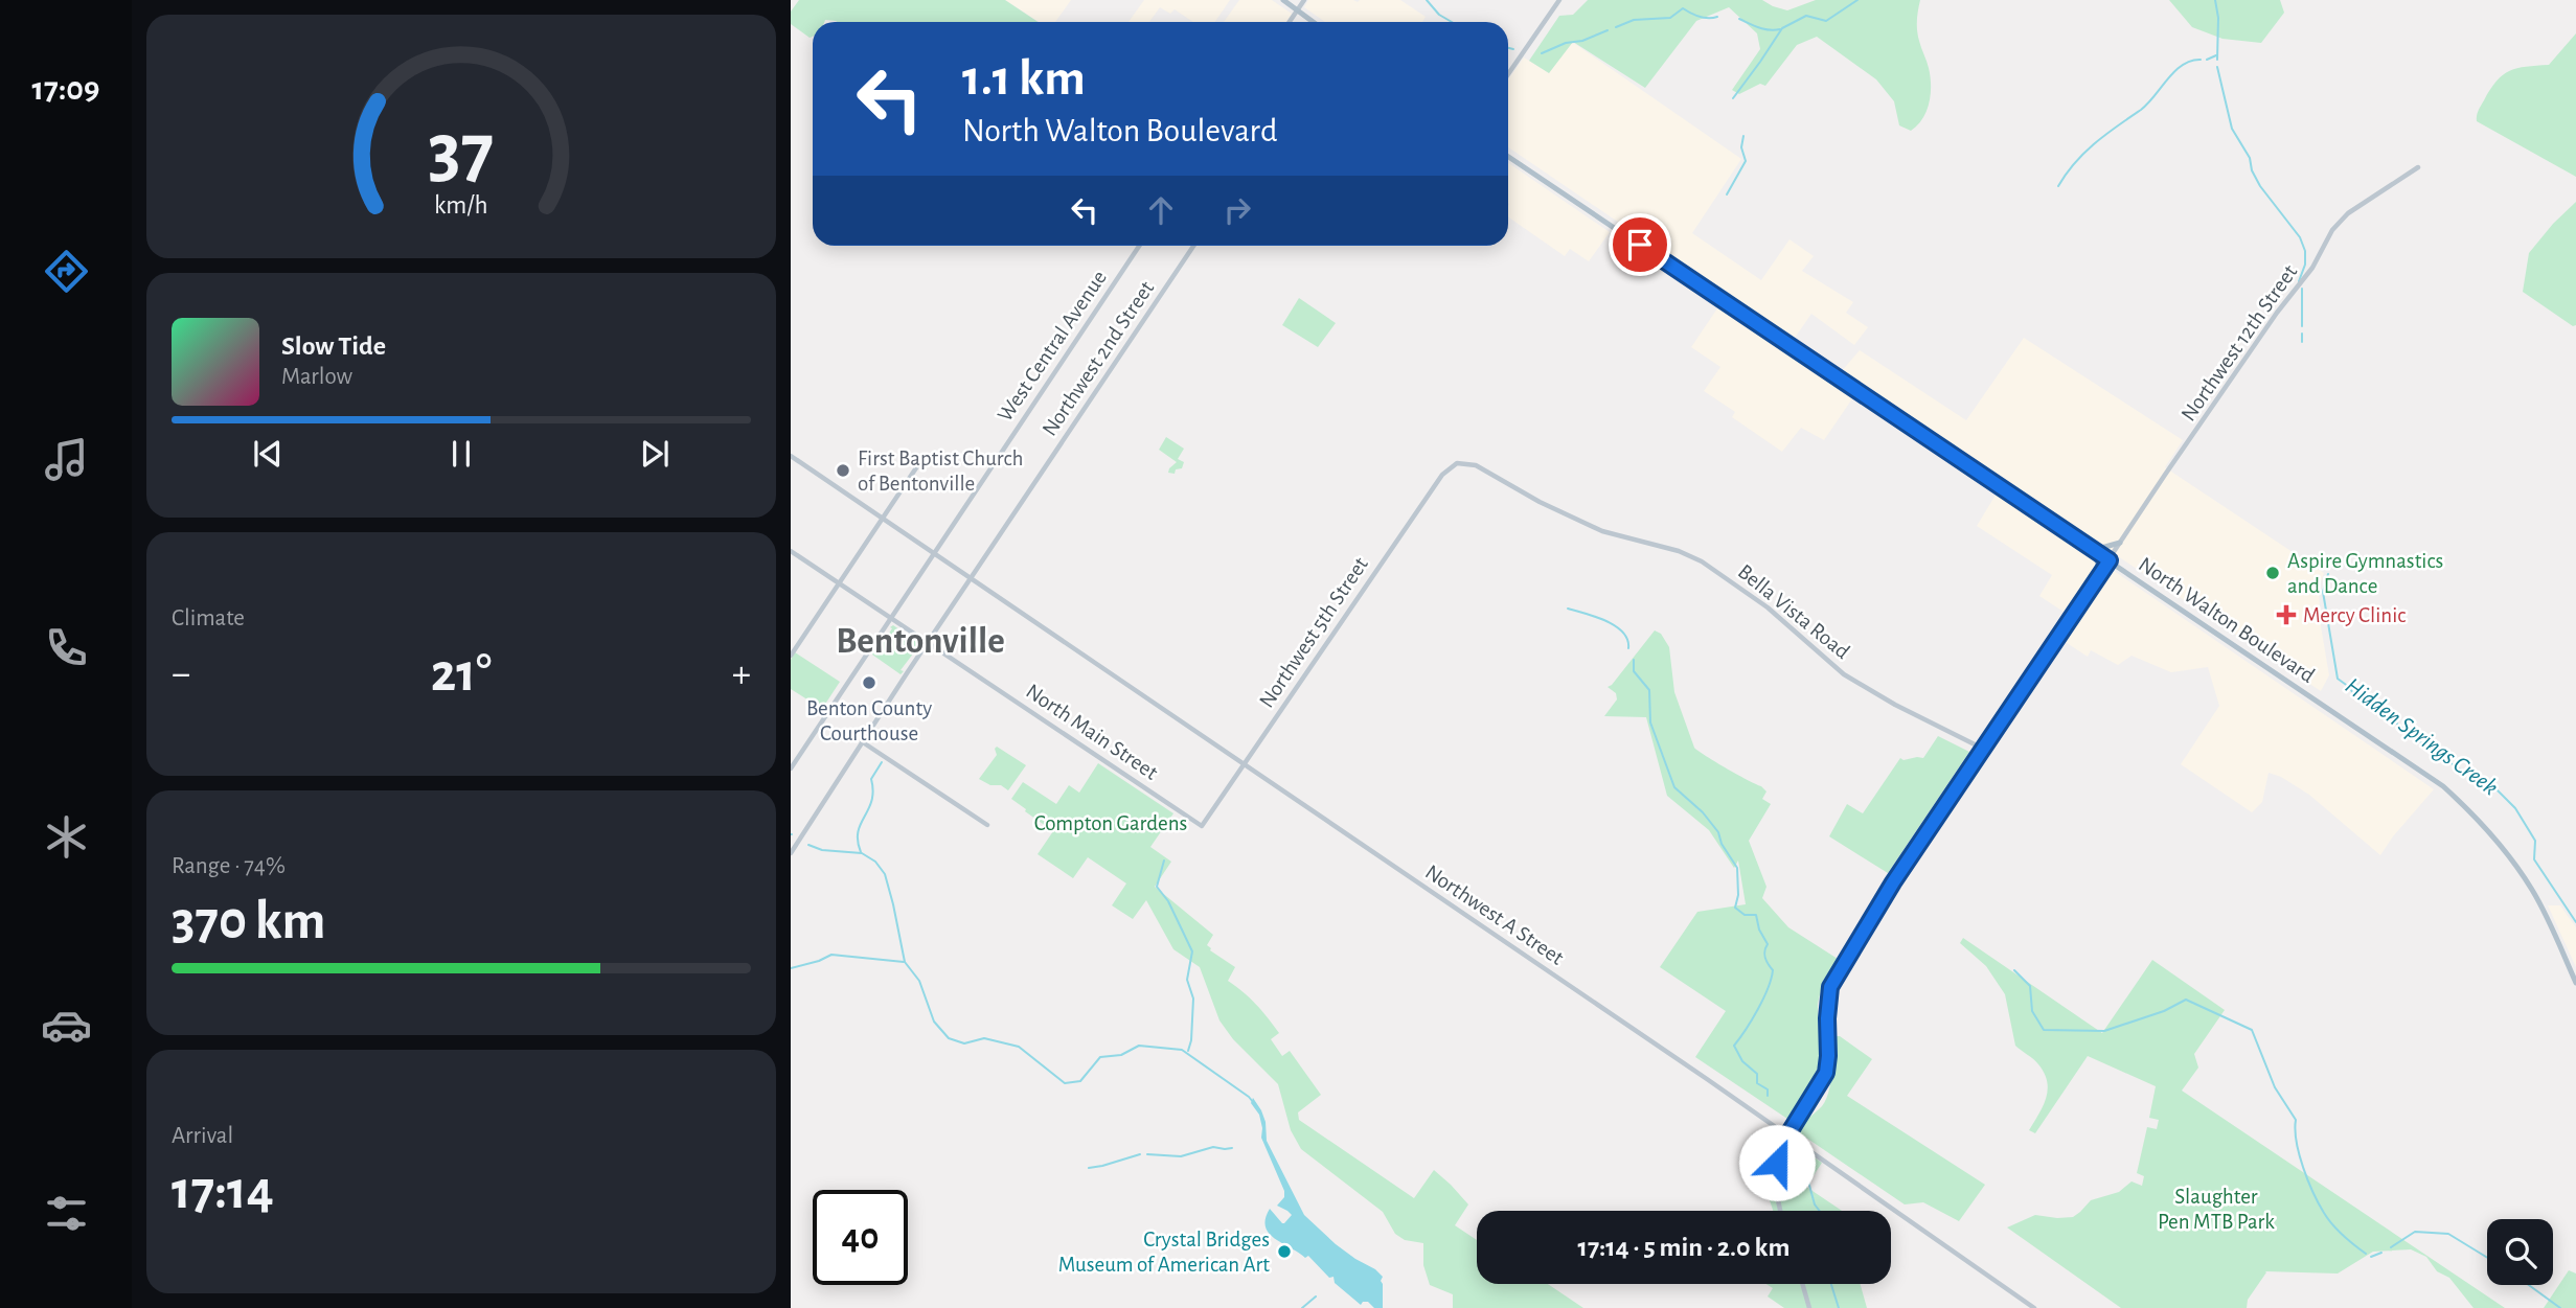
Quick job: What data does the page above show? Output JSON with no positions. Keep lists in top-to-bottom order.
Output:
{
  "streets": {
    "main road": ["North Walton Boulevard"],
    "street": [
      "Northwest 12th Street",
      "West Central Avenue",
      "Northwest 2nd Street",
      "Bella Vista Road",
      "Northwest 5th Street",
      "North Main Street",
      "Northwest A Street"
    ]
  },
  "crossings": [
    ["Northwest 12th Street", "Bella Vista Road"],
    ["Northwest 12th Street", "North Walton Boulevard"],
    ["Northwest 12th Street", "Northwest A Street"],
    ["West Central Avenue", "North Main Street"],
    ["West Central Avenue", "Northwest A Street"],
    ["Northwest 2nd Street", "North Main Street"],
    ["Northwest 2nd Street", "Northwest A Street"],
    ["Bella Vista Road", "Northwest 5th Street"],
    ["Northwest 5th Street", "North Main Street"],
    ["Northwest 5th Street", "Northwest A Street"]
  ],
  "districts": ["Bentonville"],
  "water": ["Hidden Springs Creek"],
  "parks": ["Compton Gardens", "Slaughter Pen MTB Park"],
  "places": {
    "other": [
      "First Baptist Church of Bentonville",
      "Aspire Gymnastics and Dance",
      "Benton County Courthouse",
      "Crystal Bridges Museum of American Art"
    ],
    "health": ["Mercy Clinic"]
  },
  "page": {
    "tabs": "17:09",
    "turn": ["1.1 km", "North Walton Boulevard"],
    "song": ["Slow Tide", "Marlow"],
    "tile": [
      "Climate",
      ["Range · 74%", "370 km"],
      ["Arrival", "17:14"]
    ],
    "heat": ["−", "21°", "+"],
    "limit": "40",
    "trip": "17:14 · 5 min · 2.0 km",
    "gauge": ["37", "km/h"]
  }
}
